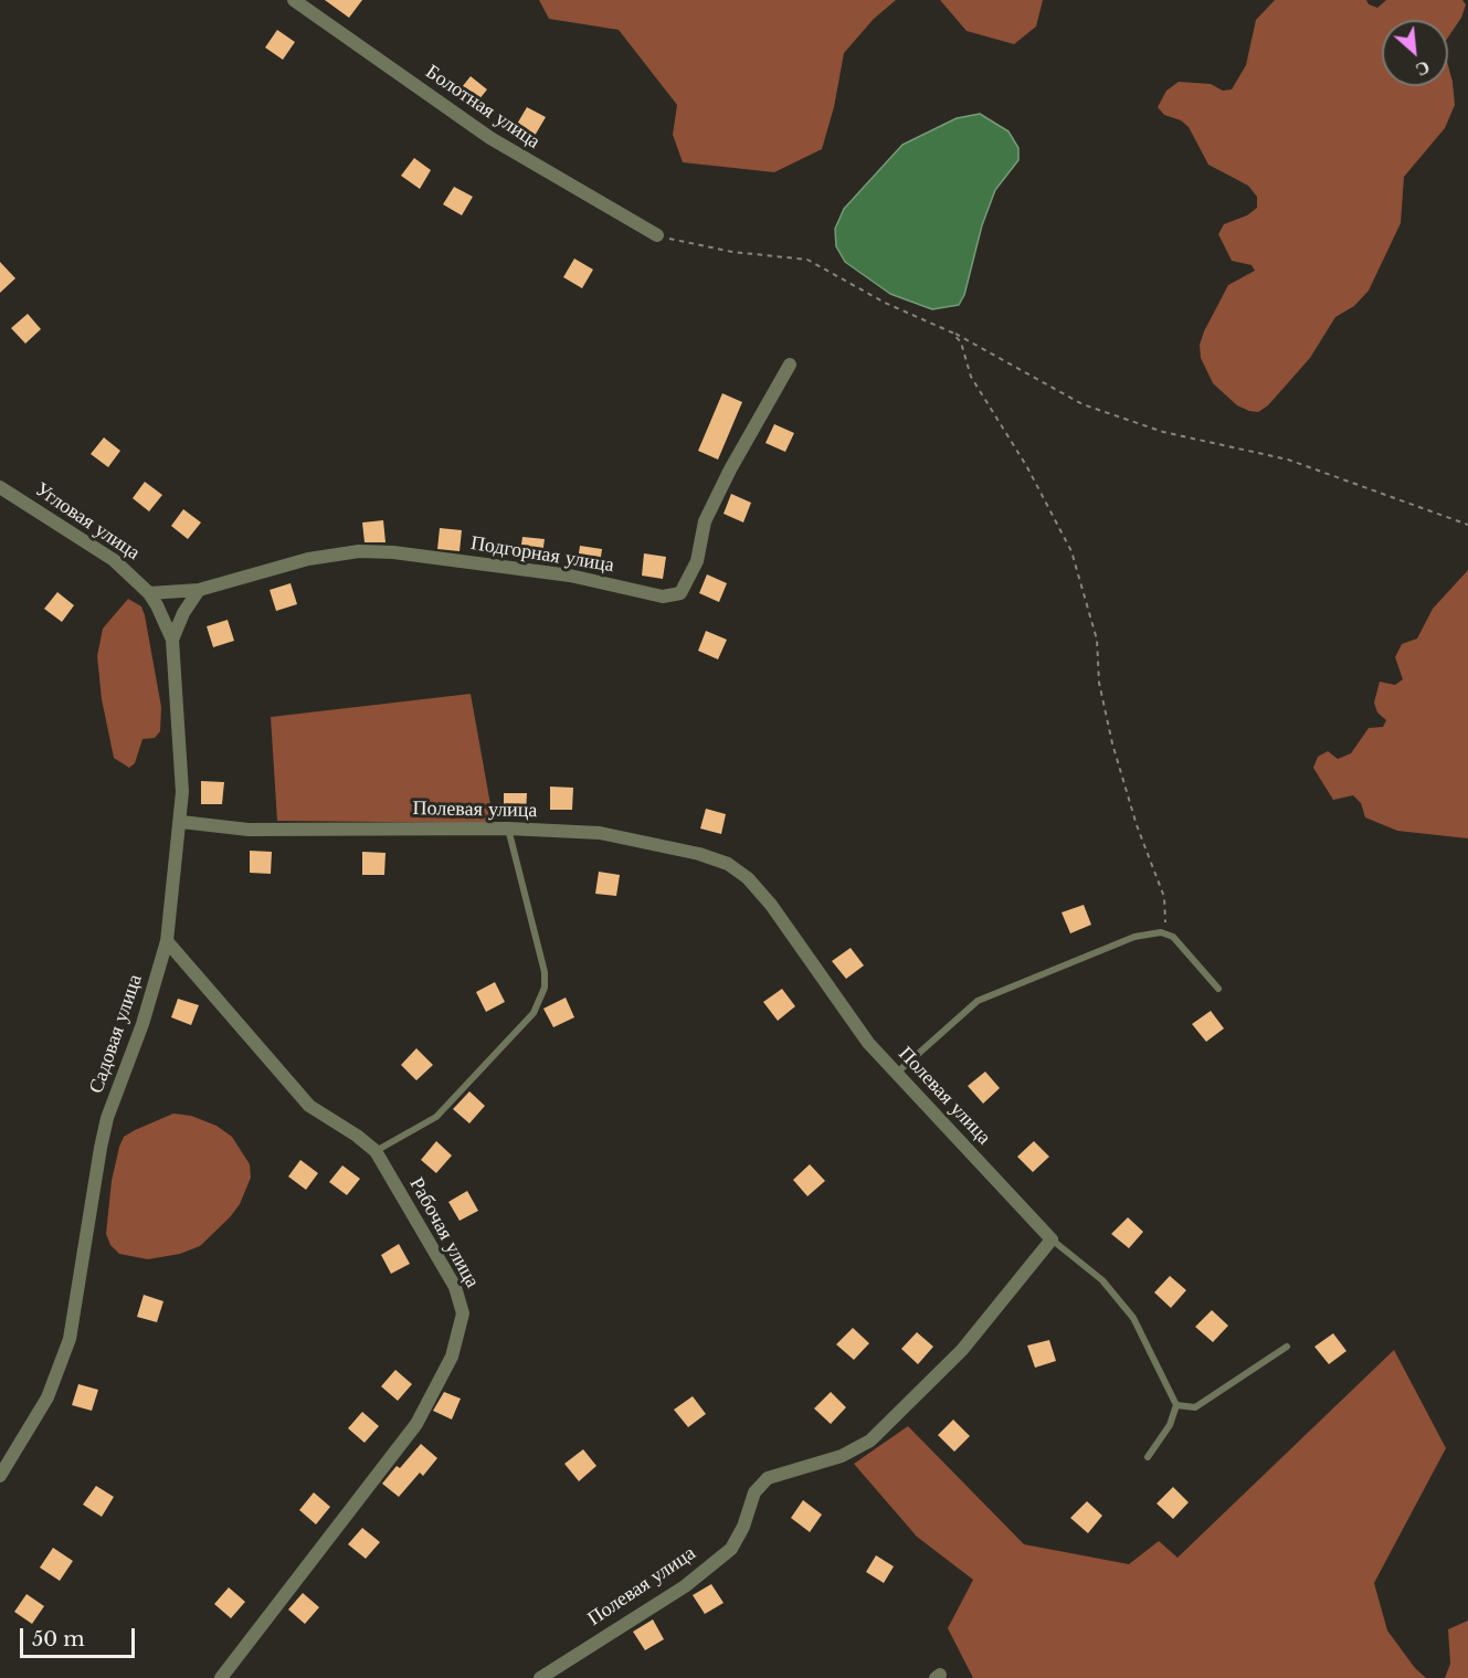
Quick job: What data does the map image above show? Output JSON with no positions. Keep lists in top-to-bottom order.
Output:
{
  "streets": {
    "street": [
      "Болотная улица",
      "Угловая улица",
      "Подгорная улица",
      "Полевая улица",
      "Садовая улица",
      "Рабочая улица"
    ]
  },
  "crossings": [
    ["Угловая улица", "Подгорная улица"],
    ["Угловая улица", "Садовая улица"],
    ["Подгорная улица", "Садовая улица"],
    ["Полевая улица", "Садовая улица"],
    ["Садовая улица", "Рабочая улица"]
  ],
  "scale_bar": "50 m",
  "north": "bottom right"
}
